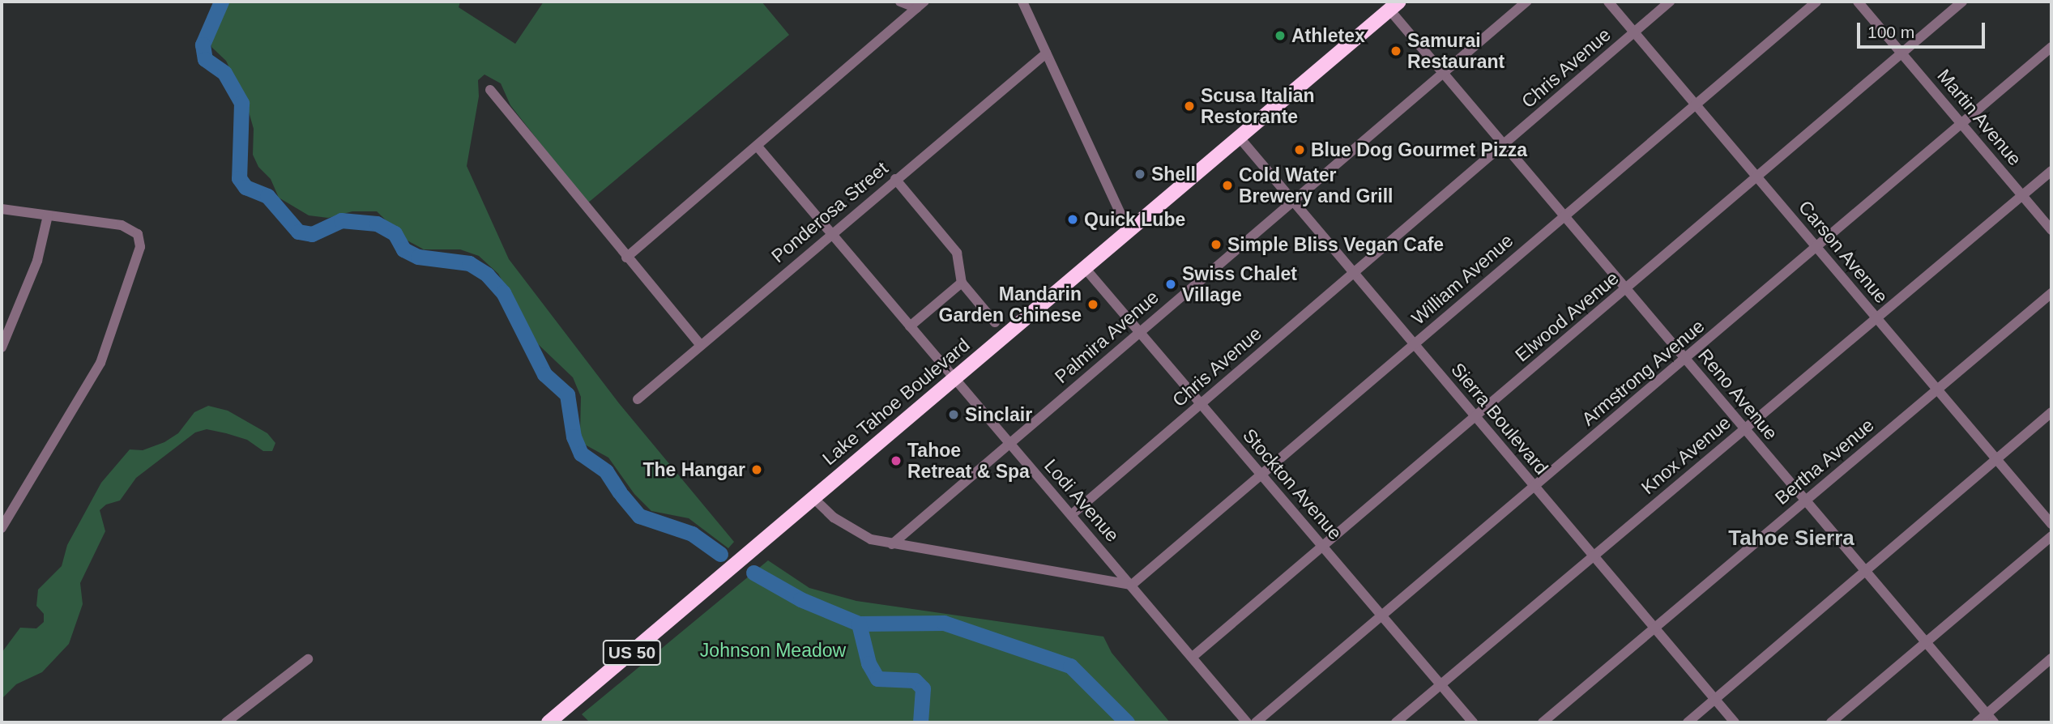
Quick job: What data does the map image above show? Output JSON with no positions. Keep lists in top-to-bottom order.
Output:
{
  "streets": {
    "highway": ["Lake Tahoe Boulevard", "US 50"],
    "street": [
      "Chris Avenue",
      "Martin Avenue",
      "Ponderosa Street",
      "Carson Avenue",
      "William Avenue",
      "Elwood Avenue",
      "Palmira Avenue",
      "Armstrong Avenue",
      "Reno Avenue",
      "Sierra Boulevard",
      "Knox Avenue",
      "Bertha Avenue",
      "Stockton Avenue",
      "Lodi Avenue"
    ]
  },
  "crossings": [
    ["Chris Avenue", "Carson Avenue"],
    ["Chris Avenue", "Reno Avenue"],
    ["Chris Avenue", "Sierra Boulevard"],
    ["Chris Avenue", "Stockton Avenue"],
    ["Chris Avenue", "Lodi Avenue"],
    ["Martin Avenue", "Elwood Avenue"],
    ["Martin Avenue", "Armstrong Avenue"],
    ["Martin Avenue", "Knox Avenue"],
    ["Ponderosa Street", "Lodi Avenue"],
    ["Carson Avenue", "William Avenue"],
    ["Carson Avenue", "Elwood Avenue"],
    ["Carson Avenue", "Armstrong Avenue"],
    ["Carson Avenue", "Knox Avenue"],
    ["Carson Avenue", "Bertha Avenue"],
    ["William Avenue", "Reno Avenue"],
    ["William Avenue", "Sierra Boulevard"],
    ["William Avenue", "Stockton Avenue"],
    ["William Avenue", "Lodi Avenue"],
    ["Elwood Avenue", "Reno Avenue"],
    ["Elwood Avenue", "Sierra Boulevard"],
    ["Elwood Avenue", "Stockton Avenue"],
    ["Elwood Avenue", "Lodi Avenue"],
    ["Palmira Avenue", "Reno Avenue"],
    ["Palmira Avenue", "Sierra Boulevard"],
    ["Palmira Avenue", "Stockton Avenue"],
    ["Palmira Avenue", "Lodi Avenue"],
    ["Armstrong Avenue", "Reno Avenue"],
    ["Armstrong Avenue", "Sierra Boulevard"],
    ["Armstrong Avenue", "Stockton Avenue"],
    ["Reno Avenue", "Lake Tahoe Boulevard"],
    ["Reno Avenue", "Knox Avenue"],
    ["Reno Avenue", "Bertha Avenue"],
    ["Lake Tahoe Boulevard", "Sierra Boulevard"],
    ["Lake Tahoe Boulevard", "Stockton Avenue"],
    ["Lake Tahoe Boulevard", "Lodi Avenue"],
    ["Sierra Boulevard", "Knox Avenue"],
    ["Sierra Boulevard", "Bertha Avenue"],
    ["Knox Avenue", "Stockton Avenue"]
  ],
  "districts": ["Tahoe Sierra"],
  "parks": ["Johnson Meadow"],
  "places": [
    "Athletex",
    "Samurai Restaurant",
    "Scusa Italian Restorante",
    "Blue Dog Gourmet Pizza",
    "Shell",
    "Cold Water Brewery and Grill",
    "Quick Lube",
    "Simple Bliss Vegan Cafe",
    "Swiss Chalet Village",
    "Mandarin Garden Chinese",
    "Sinclair",
    "Tahoe Retreat & Spa",
    "The Hangar"
  ],
  "scale_bar": "100 m"
}
